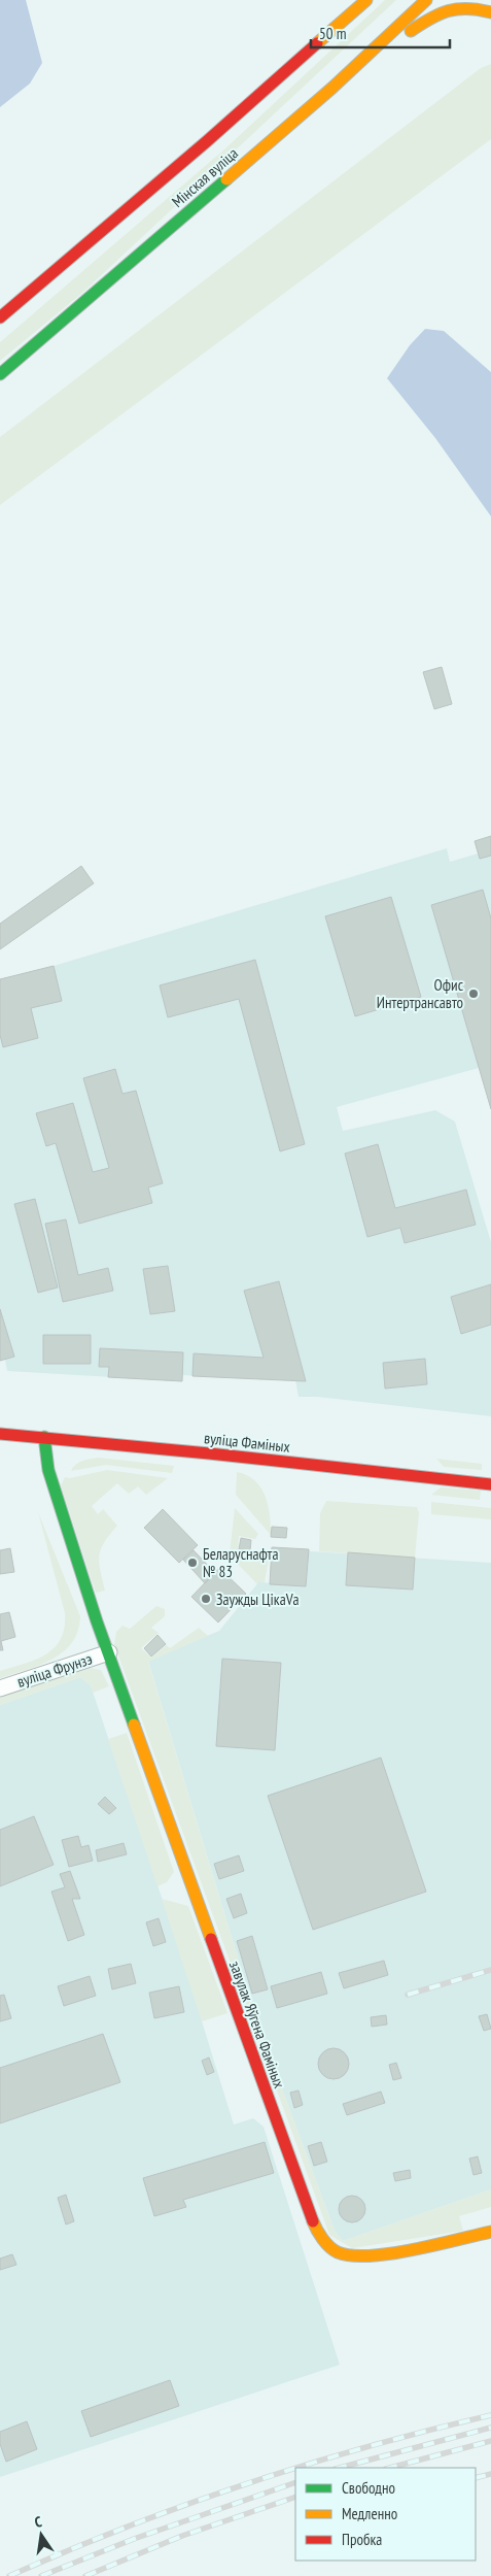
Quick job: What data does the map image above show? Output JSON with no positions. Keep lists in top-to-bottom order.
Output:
{
  "streets": {
    "main road": ["Мінская вуліца", "вуліца Фаміных", "завулак Яўгена Фаміных"],
    "street": ["вуліца Фрунзэ"]
  },
  "crossings": [
    ["вуліца Фаміных", "завулак Яўгена Фаміных"],
    ["вуліца Фрунзэ", "завулак Яўгена Фаміных"]
  ],
  "places": ["Офис Интертрансавто", "Беларуснафта № 83", "Заужды ЦікаVа"],
  "legend": ["Свободно", "Медленно", "Пробка"],
  "scale_bar": "50 m",
  "north": "top"
}
